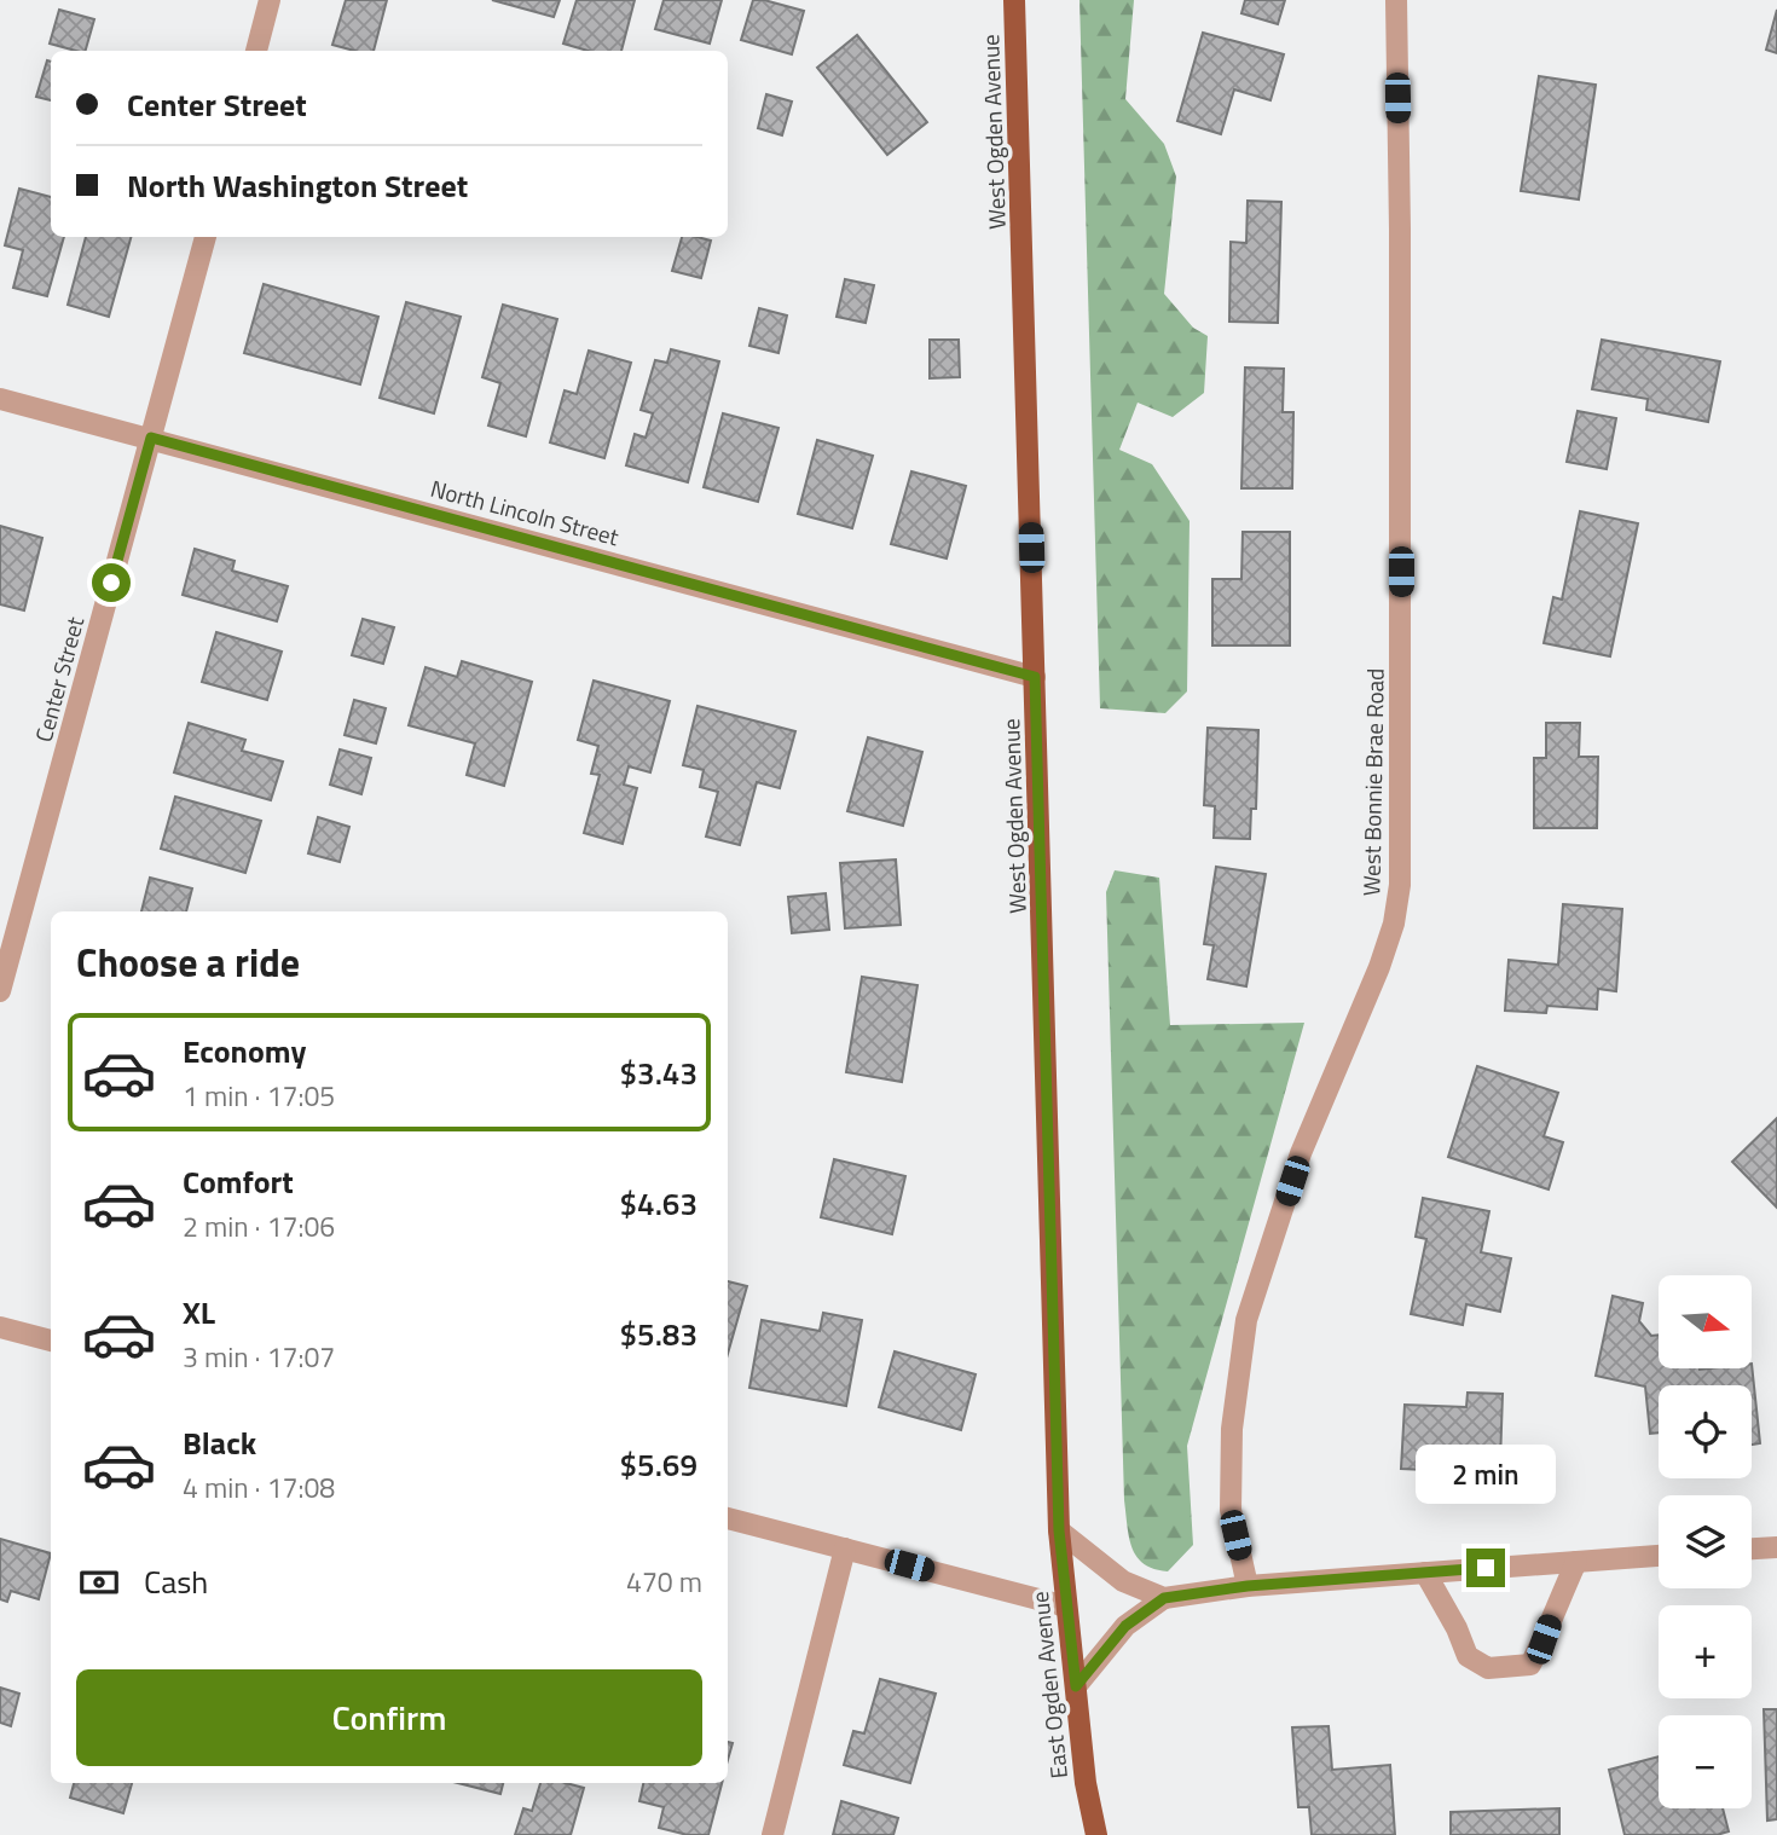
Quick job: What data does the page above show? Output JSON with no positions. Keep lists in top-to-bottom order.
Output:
{
  "streets": {
    "main road": ["West Ogden Avenue", "East Ogden Avenue"],
    "street": ["North Lincoln Street", "Center Street", "West Bonnie Brae Road"]
  },
  "crossings": [
    ["West Ogden Avenue", "North Lincoln Street"],
    ["West Ogden Avenue", "East Ogden Avenue"],
    ["North Lincoln Street", "Center Street"]
  ],
  "north": "right",
  "page": {
    "banner": ["Center Street", "North Washington Street"],
    "heading": "Choose a ride",
    "list": [
      {
        "name": "Economy",
        "note": "1 min · 17:05",
        "value": "$3.43"
      },
      {
        "name": "Comfort",
        "note": "2 min · 17:06",
        "value": "$4.63"
      },
      {
        "name": "XL",
        "note": "3 min · 17:07",
        "value": "$5.83"
      },
      {
        "name": "Black",
        "note": "4 min · 17:08",
        "value": "$5.69"
      }
    ],
    "map_buttons": ["+", "−"],
    "bubble": "2 min",
    "pay": ["Cash", "470 m"],
    "buttons": "Confirm"
  }
}
